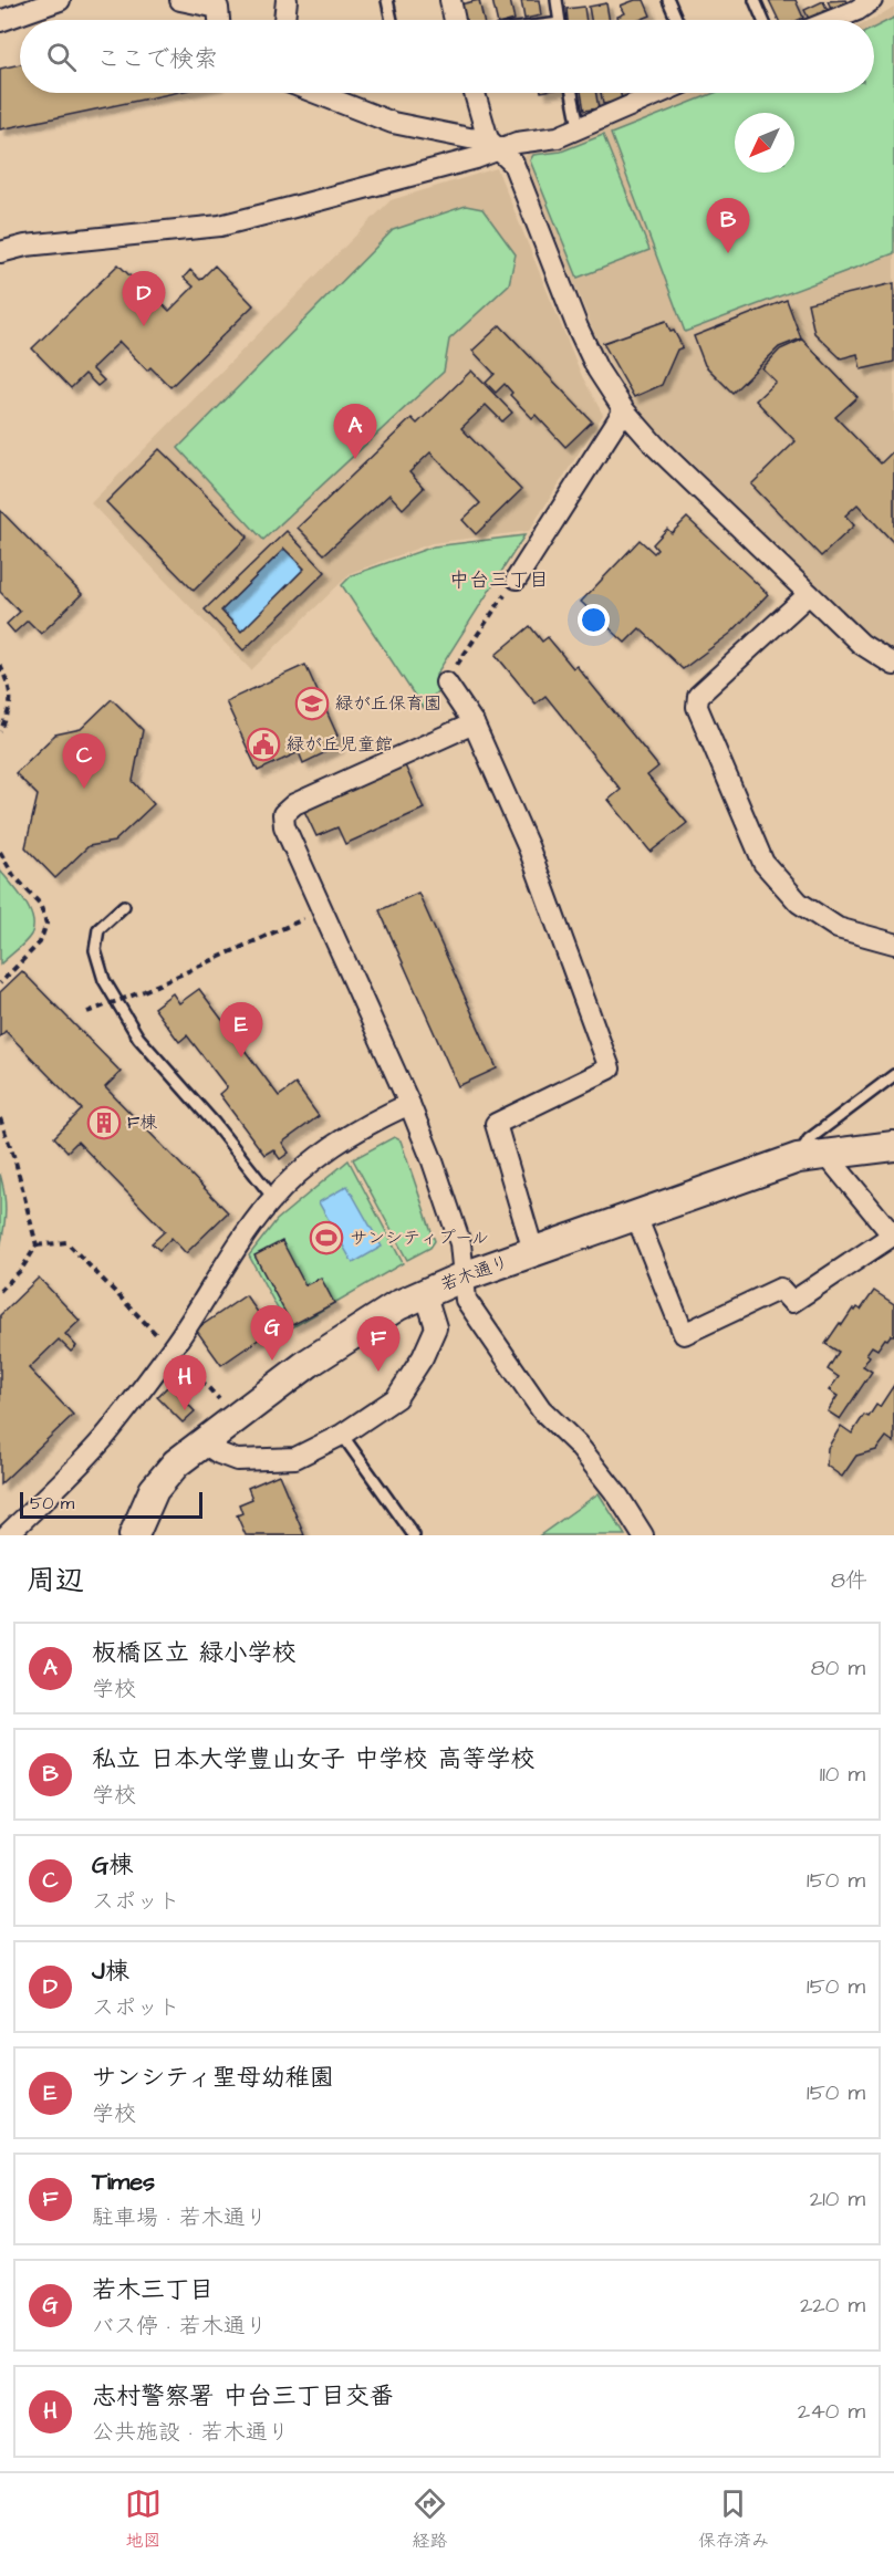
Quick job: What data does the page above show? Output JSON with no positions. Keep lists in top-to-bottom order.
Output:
{
  "streets": {
    "street": ["若木通り"]
  },
  "districts": ["中台三丁目"],
  "places": {
    "school or university": ["緑が丘保育園"],
    "public building": ["緑が丘児童館"],
    "building": ["F棟"],
    "sports": ["サンシティプール"]
  },
  "scale_bar": "50 m",
  "north": "bottom left",
  "page": {
    "search": "ここで検索",
    "pins": [
      "B",
      "D",
      "A",
      "C",
      "E",
      "G",
      "F",
      "H"
    ],
    "scale": "50 m",
    "heading": ["周辺", "8件"],
    "list": [
      {
        "mark": "A",
        "name": "板橋区立 緑小学校",
        "note": "学校",
        "value": "80 m"
      },
      {
        "mark": "B",
        "name": "私立 日本大学豊山女子 中学校 高等学校",
        "note": "学校",
        "value": "110 m"
      },
      {
        "mark": "C",
        "name": "G棟",
        "note": "スポット",
        "value": "150 m"
      },
      {
        "mark": "D",
        "name": "J棟",
        "note": "スポット",
        "value": "150 m"
      },
      {
        "mark": "E",
        "name": "サンシティ聖母幼稚園",
        "note": "学校",
        "value": "150 m"
      },
      {
        "mark": "F",
        "name": "Times",
        "note": "駐車場 · 若木通り",
        "value": "210 m"
      },
      {
        "mark": "G",
        "name": "若木三丁目",
        "note": "バス停 · 若木通り",
        "value": "220 m"
      },
      {
        "mark": "H",
        "name": "志村警察署 中台三丁目交番",
        "note": "公共施設 · 若木通り",
        "value": "240 m"
      }
    ],
    "nav": ["地図", "経路", "保存済み"]
  }
}
